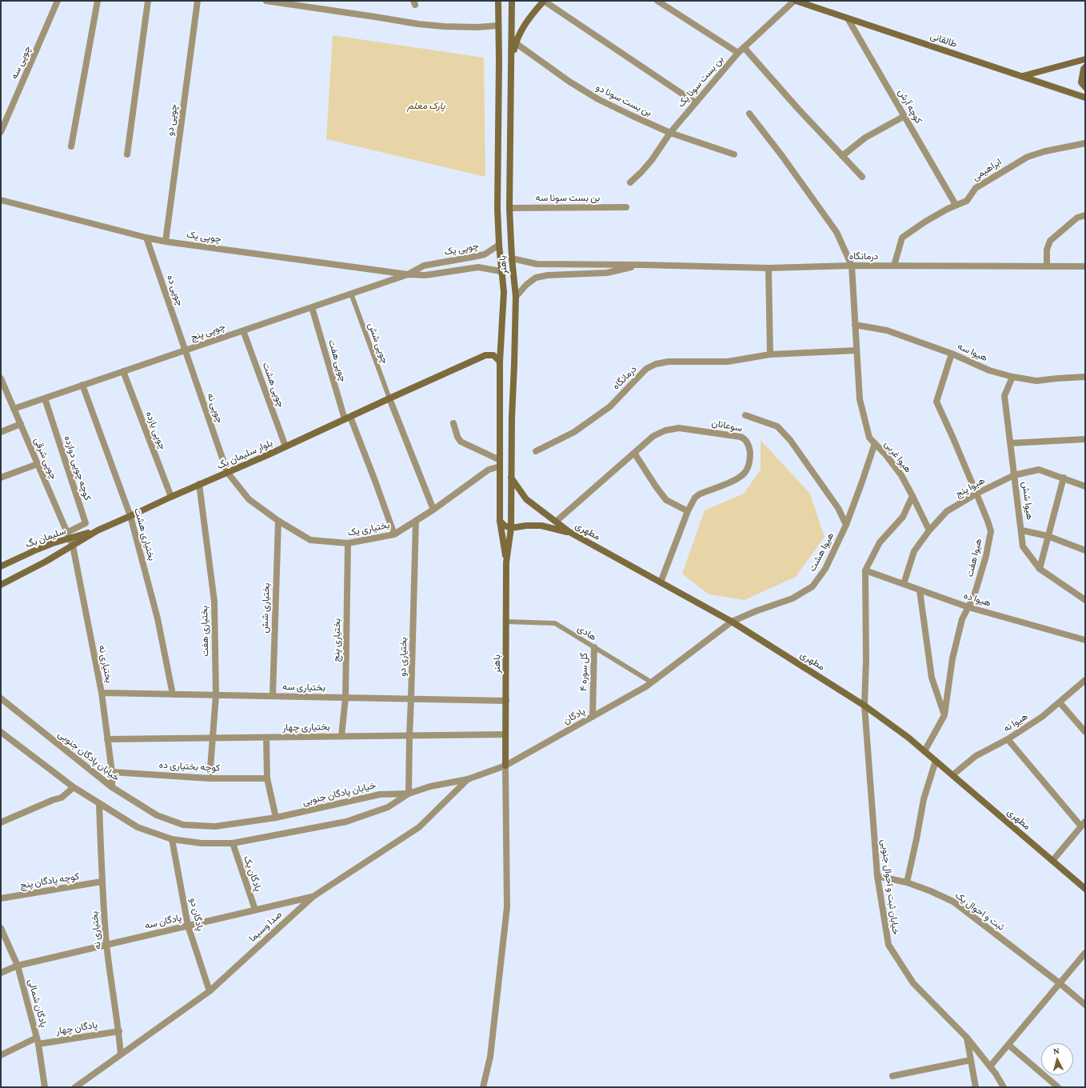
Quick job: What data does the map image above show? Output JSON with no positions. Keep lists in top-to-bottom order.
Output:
{
  "streets": {
    "main road": [
      "طالقانی",
      "باهنر",
      "بلوار سلیمان بگ",
      "مطهری",
      "سلیمان بگ"
    ],
    "street": [
      "چوپی سه",
      "بن بست سونا یک",
      "بن بست سونا دو",
      "کوچه آرش",
      "چوپی دو",
      "ابراهیمی",
      "بن بست سونا سه",
      "چوپی یک",
      "درمانگاه",
      "چوپی ده",
      "چوپی پنج",
      "هیوا سه",
      "چوپی هفت",
      "چوپی هشت",
      "چوپی نه",
      "سوعانان",
      "چوپی یازده",
      "هیوا غربی",
      "چوپی شرقی",
      "کوچه چوپی دوازده",
      "هیوا پنج",
      "هیوا شش",
      "بختیاری یک",
      "بختیاری هشت",
      "هیوا هشت",
      "هیوا هفت",
      "هیوا ده",
      "بختیاری شش",
      "بختیاری هفت",
      "بختیاری پنج",
      "بختیاری دو",
      "بختیاری نه",
      "گل سوره ۴",
      "بختیاری سه",
      "پادگان",
      "هیوا نه",
      "بختیاری چهار",
      "خیابان پادگان جنوبی",
      "کوچه بختیاری ده",
      "پادگان یک",
      "کوچه پادگان پنج",
      "خیابان ثبت و احوال جنوبی",
      "ثبت و احوال یک",
      "پادگان دو",
      "پادگان سه",
      "صدا وسیما",
      "پادگان شمالی",
      "پادگان چهار"
    ],
    "lane": ["چوپی شش", "هادی"]
  },
  "crossings": [
    ["طالقانی", "بن بست سونا یک"],
    ["طالقانی", "کوچه آرش"],
    ["بن بست سونا یک", "بن بست سونا دو"],
    ["کوچه آرش", "ابراهیمی"],
    ["چوپی دو", "چوپی یک"],
    ["ابراهیمی", "درمانگاه"],
    ["بن بست سونا سه", "باهنر"],
    ["چوپی یک", "باهنر"],
    ["چوپی یک", "چوپی ده"],
    ["چوپی یک", "چوپی پنج"],
    ["درمانگاه", "باهنر"],
    ["درمانگاه", "هیوا غربی"],
    ["باهنر", "بلوار سلیمان بگ"],
    ["باهنر", "بختیاری یک"],
    ["باهنر", "مطهری"],
    ["باهنر", "هادی"],
    ["باهنر", "بختیاری سه"],
    ["باهنر", "پادگان"],
    ["باهنر", "بختیاری چهار"],
    ["چوپی ده", "چوپی پنج"],
    ["چوپی ده", "چوپی نه"],
    ["چوپی پنج", "چوپی شش"],
    ["چوپی پنج", "چوپی هفت"],
    ["چوپی پنج", "چوپی هشت"],
    ["چوپی پنج", "چوپی نه"],
    ["چوپی پنج", "چوپی یازده"],
    ["چوپی پنج", "چوپی شرقی"],
    ["چوپی پنج", "کوچه چوپی دوازده"],
    ["چوپی پنج", "بختیاری هشت"],
    ["چوپی شش", "بلوار سلیمان بگ"],
    ["هیوا سه", "هیوا غربی"],
    ["هیوا سه", "هیوا شش"],
    ["هیوا سه", "هیوا هفت"],
    ["چوپی هفت", "بلوار سلیمان بگ"],
    ["چوپی هفت", "بختیاری یک"],
    ["چوپی هشت", "بلوار سلیمان بگ"],
    ["چوپی نه", "بلوار سلیمان بگ"],
    ["چوپی نه", "بختیاری یک"],
    ["سوعانان", "مطهری"],
    ["چوپی یازده", "بلوار سلیمان بگ"],
    ["بلوار سلیمان بگ", "چوپی شرقی"],
    ["بلوار سلیمان بگ", "بختیاری یک"],
    ["بلوار سلیمان بگ", "بختیاری هشت"],
    ["بلوار سلیمان بگ", "سلیمان بگ"],
    ["بلوار سلیمان بگ", "بختیاری هفت"],
    ["بلوار سلیمان بگ", "بختیاری نه"],
    ["هیوا غربی", "هیوا پنج"],
    ["هیوا غربی", "هیوا هشت"],
    ["چوپی شرقی", "کوچه چوپی دوازده"],
    ["چوپی شرقی", "سلیمان بگ"],
    ["چوپی شرقی", "بختیاری نه"],
    ["کوچه چوپی دوازده", "سلیمان بگ"],
    ["هیوا پنج", "هیوا شش"],
    ["هیوا پنج", "هیوا هفت"],
    ["هیوا پنج", "هیوا ده"],
    ["بختیاری یک", "بختیاری شش"],
    ["بختیاری یک", "بختیاری پنج"],
    ["بختیاری یک", "بختیاری دو"],
    ["مطهری", "هیوا هشت"],
    ["مطهری", "هیوا هفت"],
    ["مطهری", "پادگان"],
    ["مطهری", "هیوا نه"],
    ["مطهری", "خیابان ثبت و احوال جنوبی"],
    ["بختیاری هشت", "بختیاری سه"],
    ["هیوا هشت", "پادگان"],
    ["هیوا هفت", "هیوا ده"],
    ["بختیاری شش", "بختیاری سه"],
    ["بختیاری هفت", "بختیاری سه"],
    ["بختیاری هفت", "بختیاری چهار"],
    ["بختیاری هفت", "کوچه بختیاری ده"],
    ["هادی", "گل سوره ۴"],
    ["هادی", "پادگان"],
    ["بختیاری پنج", "بختیاری سه"],
    ["بختیاری پنج", "بختیاری چهار"],
    ["بختیاری دو", "بختیاری سه"],
    ["بختیاری دو", "پادگان"],
    ["بختیاری دو", "بختیاری چهار"],
    ["بختیاری دو", "خیابان پادگان جنوبی"],
    ["بختیاری نه", "بختیاری سه"],
    ["بختیاری نه", "بختیاری چهار"],
    ["بختیاری نه", "خیابان پادگان جنوبی"],
    ["بختیاری نه", "کوچه بختیاری ده"],
    ["بختیاری نه", "کوچه پادگان پنج"],
    ["بختیاری نه", "پادگان سه"],
    ["بختیاری نه", "صدا وسیما"],
    ["بختیاری نه", "پادگان چهار"],
    ["گل سوره ۴", "پادگان"],
    ["پادگان", "خیابان پادگان جنوبی"],
    ["پادگان", "صدا وسیما"],
    ["پادگان یک", "پادگان سه"],
    ["خیابان ثبت و احوال جنوبی", "ثبت و احوال یک"],
    ["پادگان دو", "پادگان سه"],
    ["پادگان دو", "صدا وسیما"],
    ["پادگان سه", "صدا وسیما"],
    ["پادگان سه", "پادگان شمالی"],
    ["پادگان شمالی", "پادگان چهار"]
  ],
  "parks": ["پارک معلم"],
  "north": "top"
}
